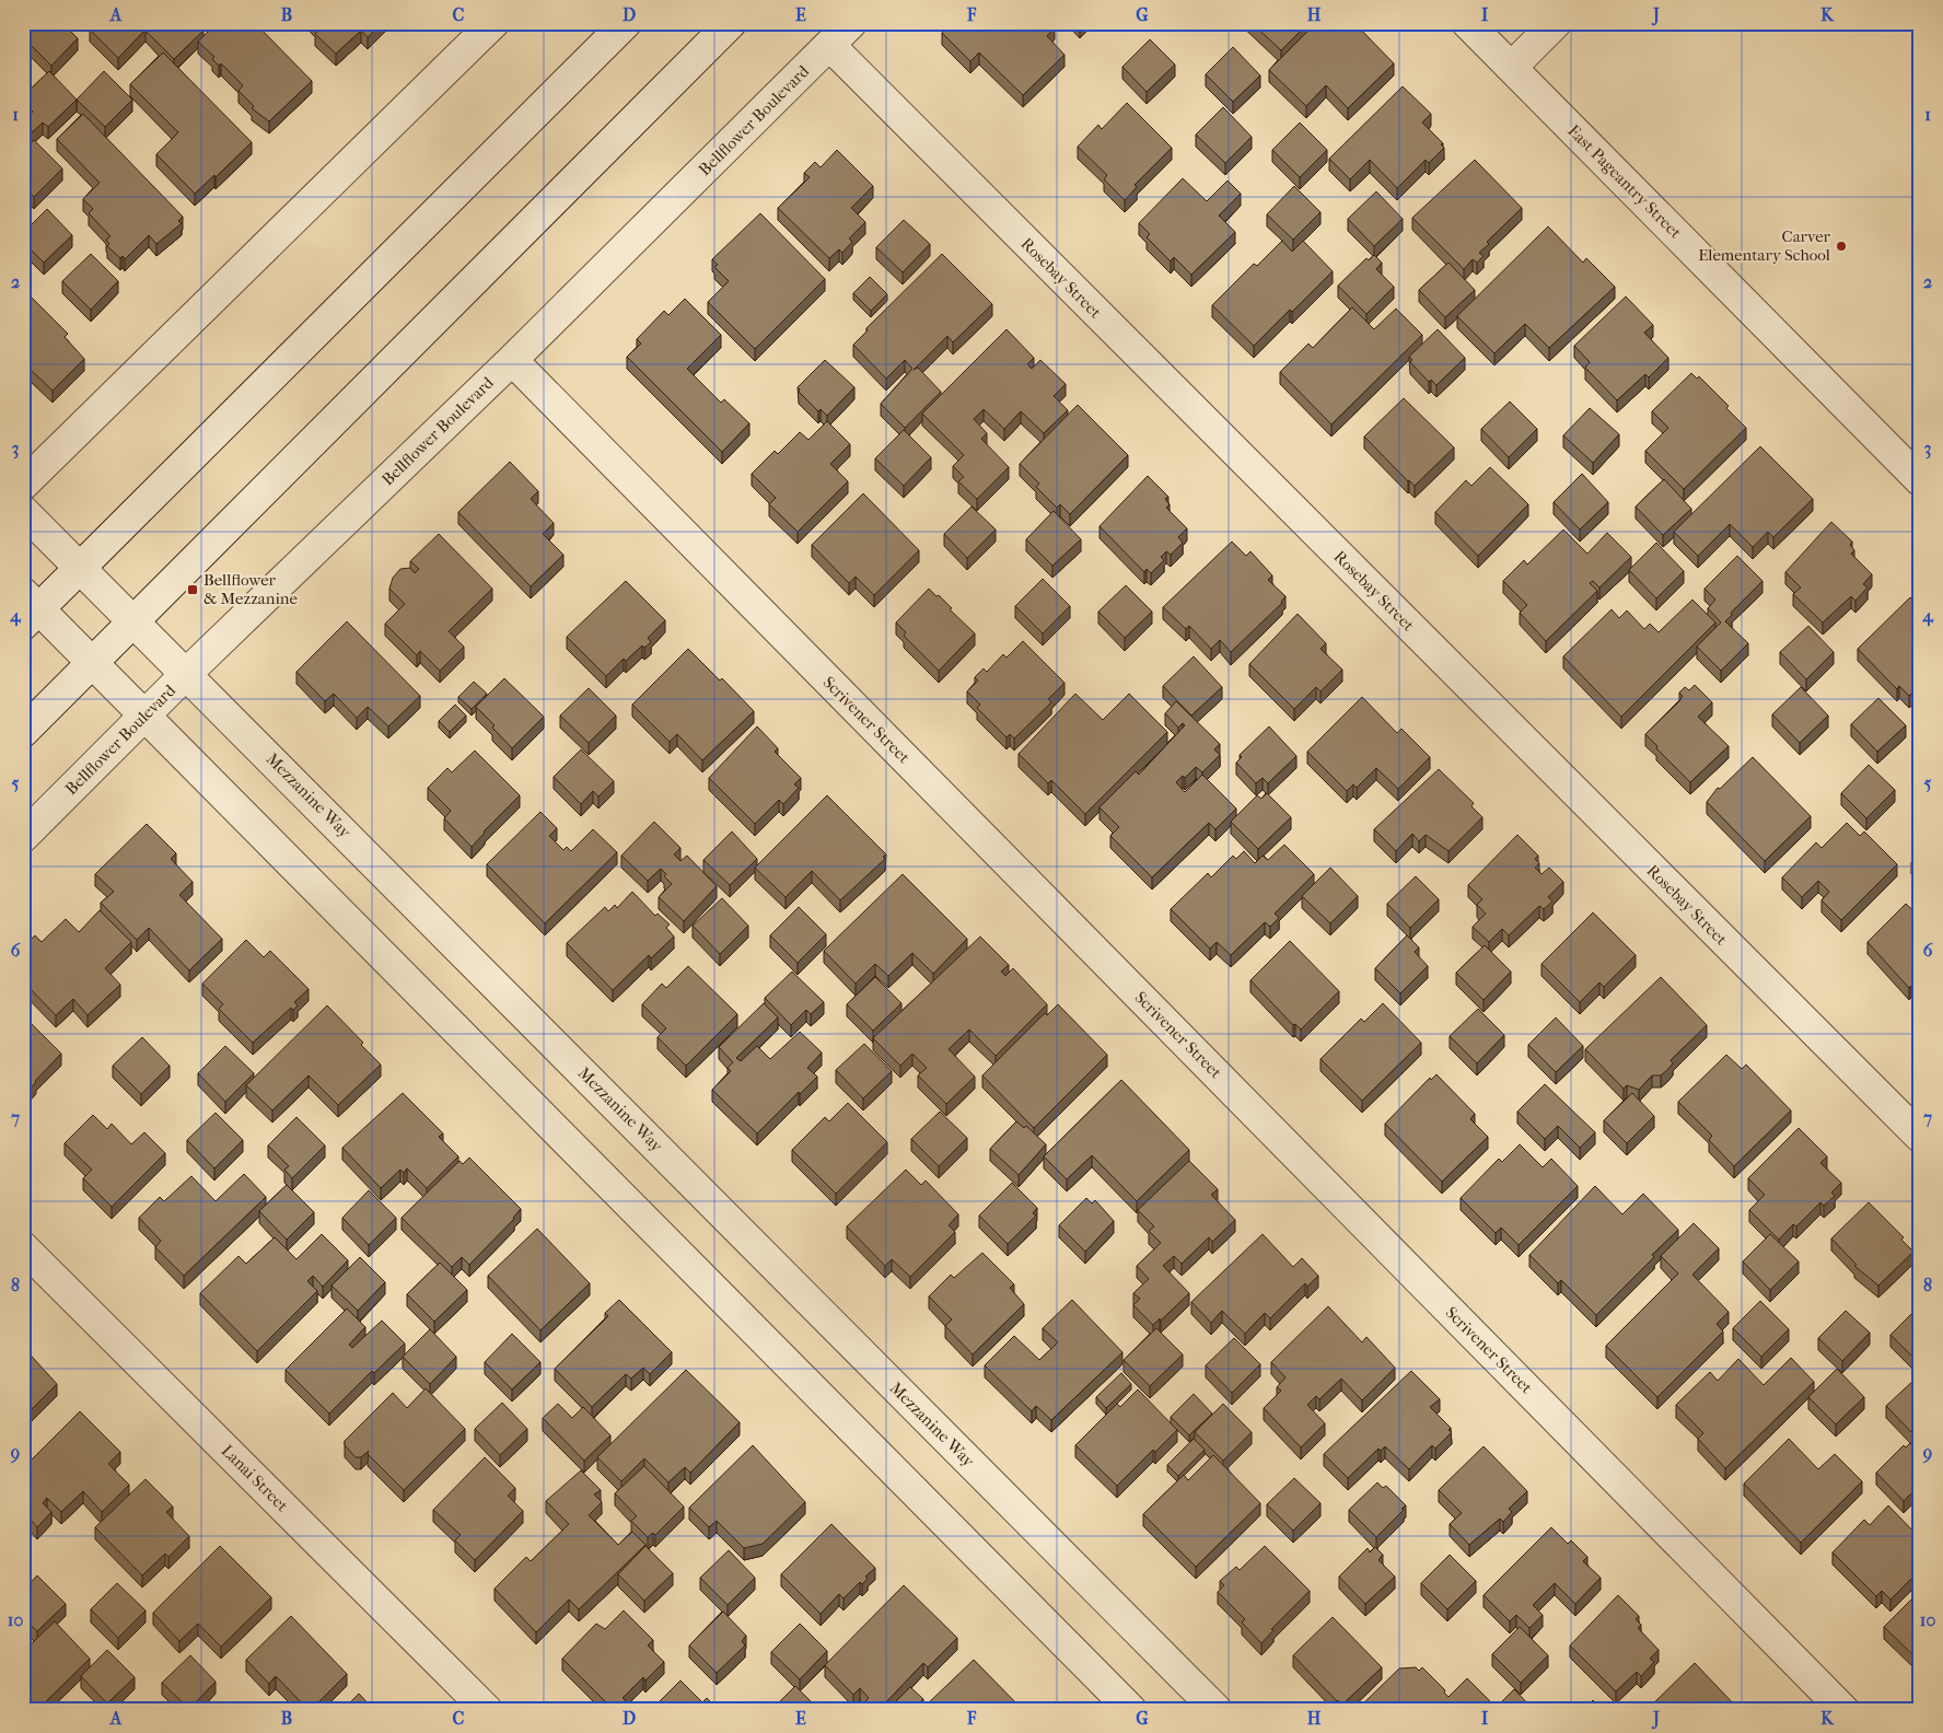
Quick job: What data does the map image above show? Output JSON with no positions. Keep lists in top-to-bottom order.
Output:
{
  "streets": {
    "street": [
      "Bellflower Boulevard",
      "East Pageantry Street",
      "Rosebay Street",
      "Scrivener Street",
      "Mezzanine Way",
      "Lanai Street"
    ]
  },
  "crossings": [
    ["Bellflower Boulevard", "Rosebay Street"],
    ["Bellflower Boulevard", "Scrivener Street"],
    ["Bellflower Boulevard", "Mezzanine Way"]
  ],
  "places": {
    "other": ["Carver Elementary School"],
    "transit": ["Bellflower & Mezzanine"]
  },
  "grid": {
    "columns": [
      "A",
      "B",
      "C",
      "D",
      "E",
      "F",
      "G",
      "H",
      "I",
      "J",
      "K"
    ],
    "rows": [
      "1",
      "2",
      "3",
      "4",
      "5",
      "6",
      "7",
      "8",
      "9",
      "10"
    ]
  }
}
